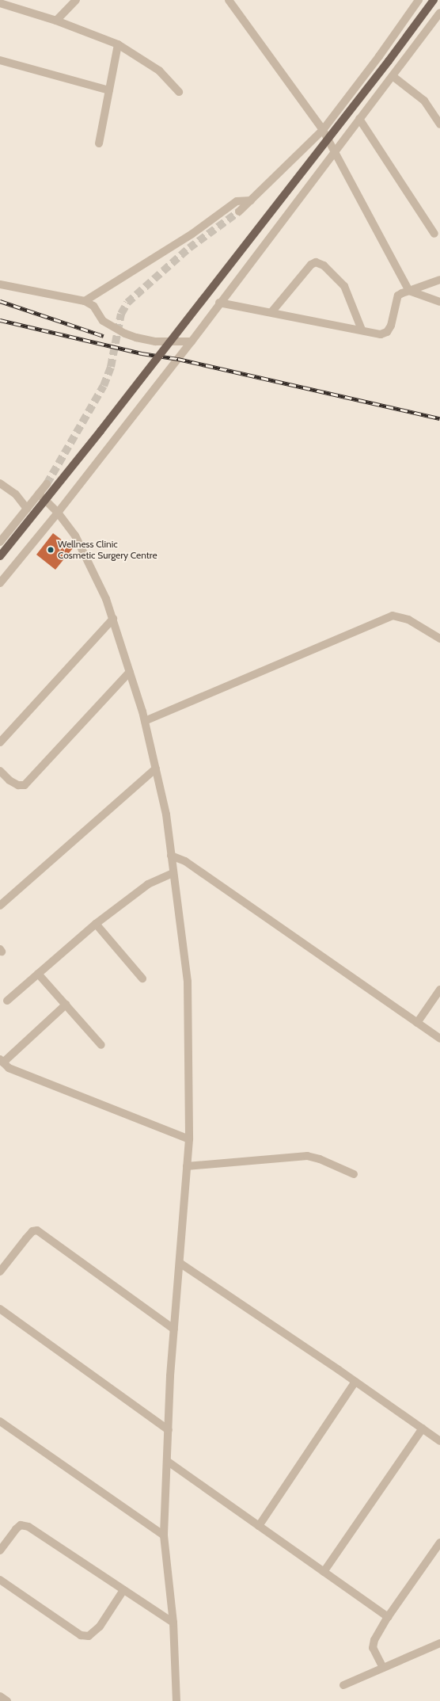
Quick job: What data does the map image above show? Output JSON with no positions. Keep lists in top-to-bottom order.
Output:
{
  "places": ["Wellness Clinic Cosmetic Surgery Centre"]
}
